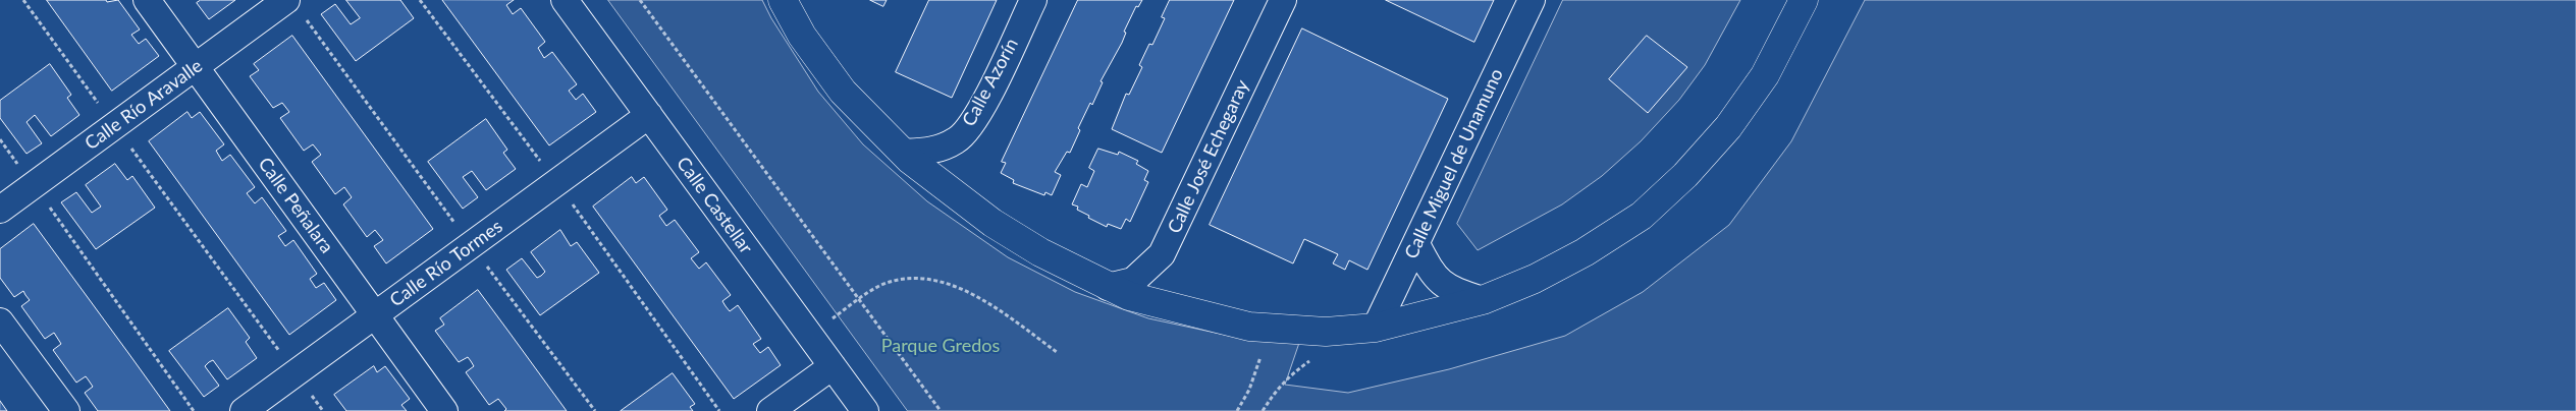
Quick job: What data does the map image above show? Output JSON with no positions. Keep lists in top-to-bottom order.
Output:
{
  "streets": {
    "street": [
      "Calle Azorín",
      "Calle Río Aravalle",
      "Calle José Echegaray",
      "Calle Miguel de Unamuno",
      "Calle Peñalara",
      "Calle Castellar",
      "Calle Río Tormes"
    ]
  },
  "crossings": [
    ["Calle Río Aravalle", "Calle Peñalara"],
    ["Calle Peñalara", "Calle Río Tormes"],
    ["Calle Castellar", "Calle Río Tormes"]
  ],
  "parks": ["Parque Gredos"]
}
